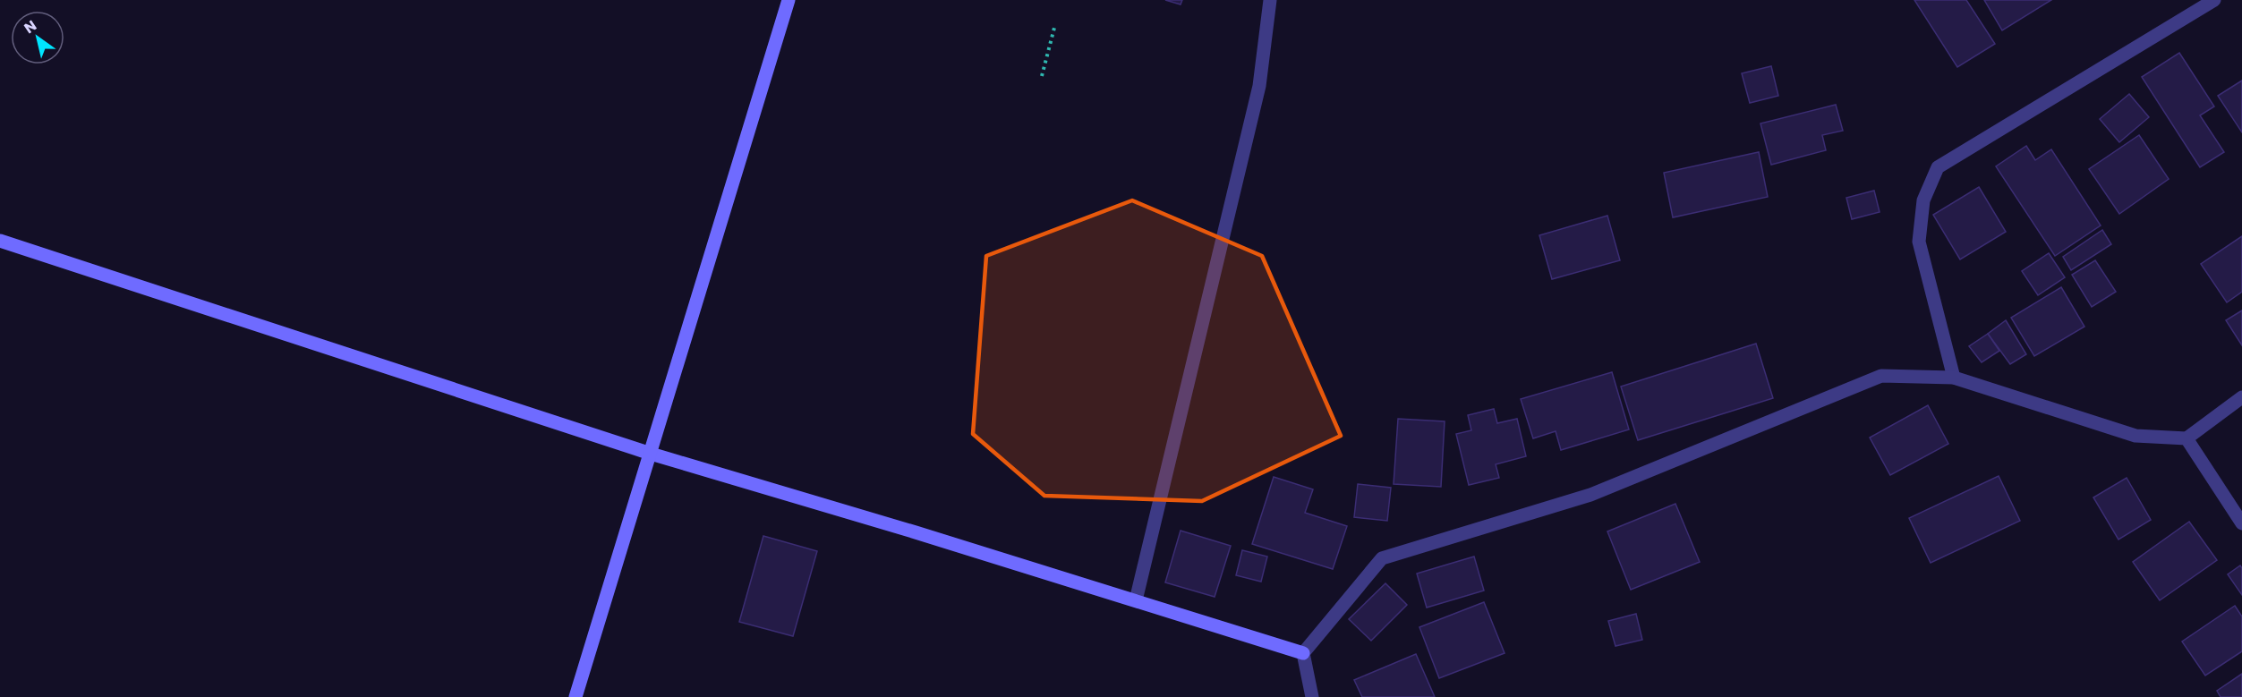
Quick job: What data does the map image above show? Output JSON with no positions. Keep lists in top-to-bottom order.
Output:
{
  "north": "top left"
}
